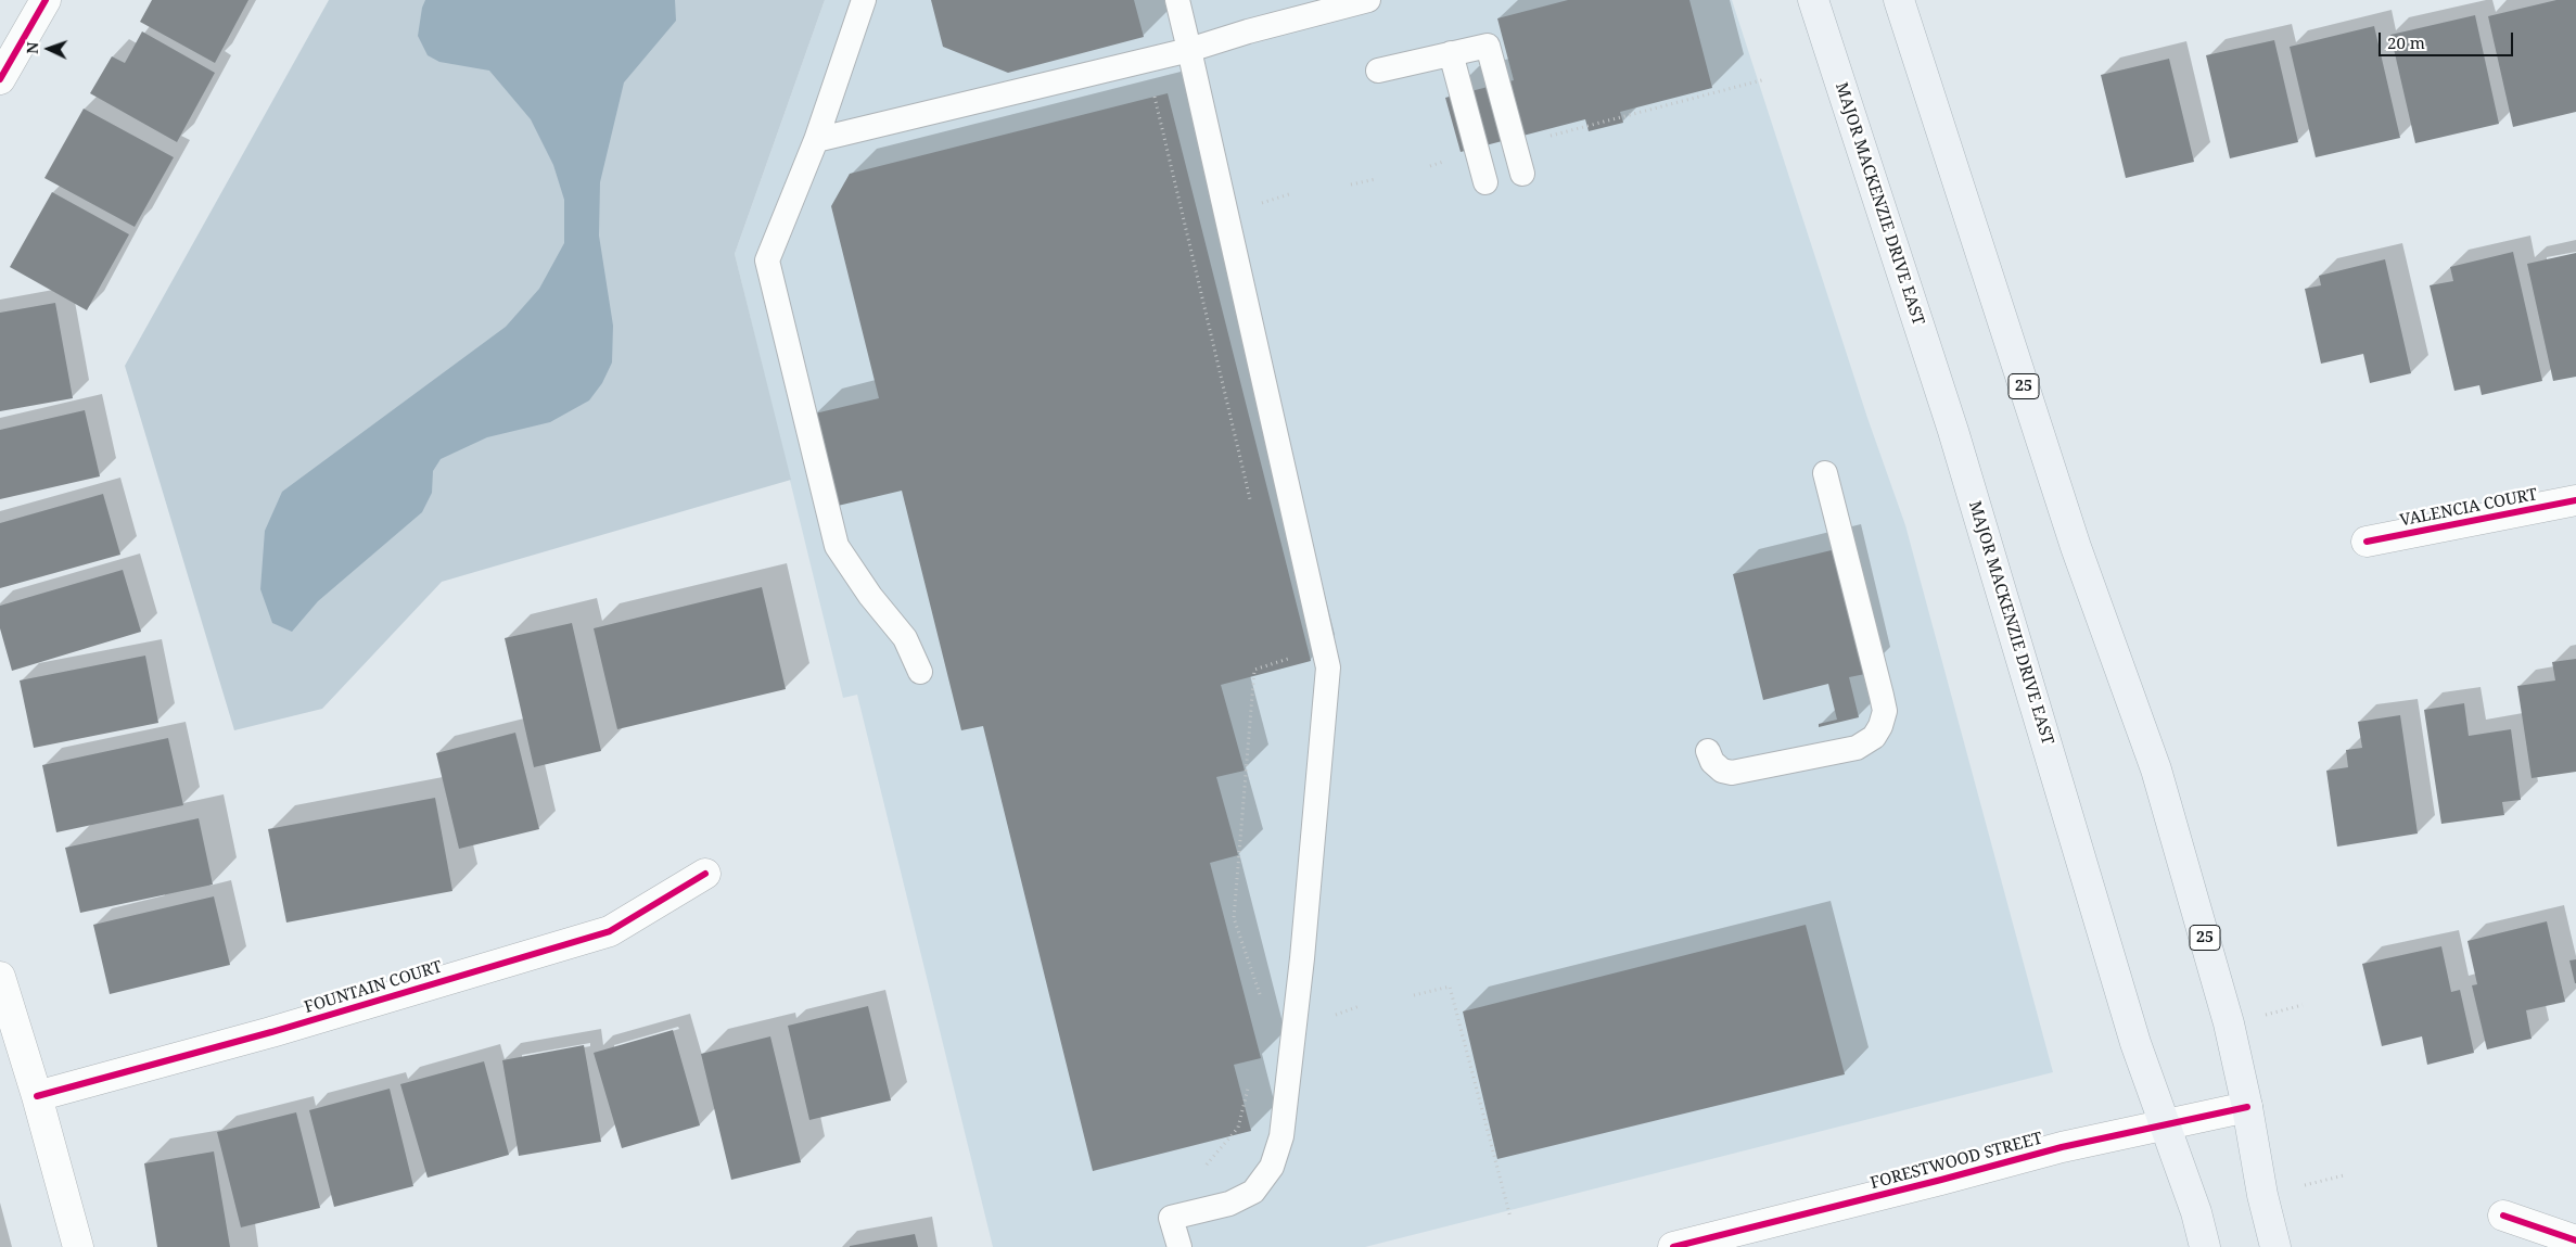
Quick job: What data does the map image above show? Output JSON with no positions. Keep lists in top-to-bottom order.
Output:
{
  "streets": {
    "main road": ["MAJOR MACKENZIE DRIVE EAST", "25"],
    "street": ["VALENCIA COURT", "FOUNTAIN COURT", "FORESTWOOD STREET"]
  },
  "crossings": [
    ["MAJOR MACKENZIE DRIVE EAST", "FORESTWOOD STREET"],
    ["25", "FORESTWOOD STREET"]
  ],
  "scale_bar": "20 m",
  "north": "left"
}
